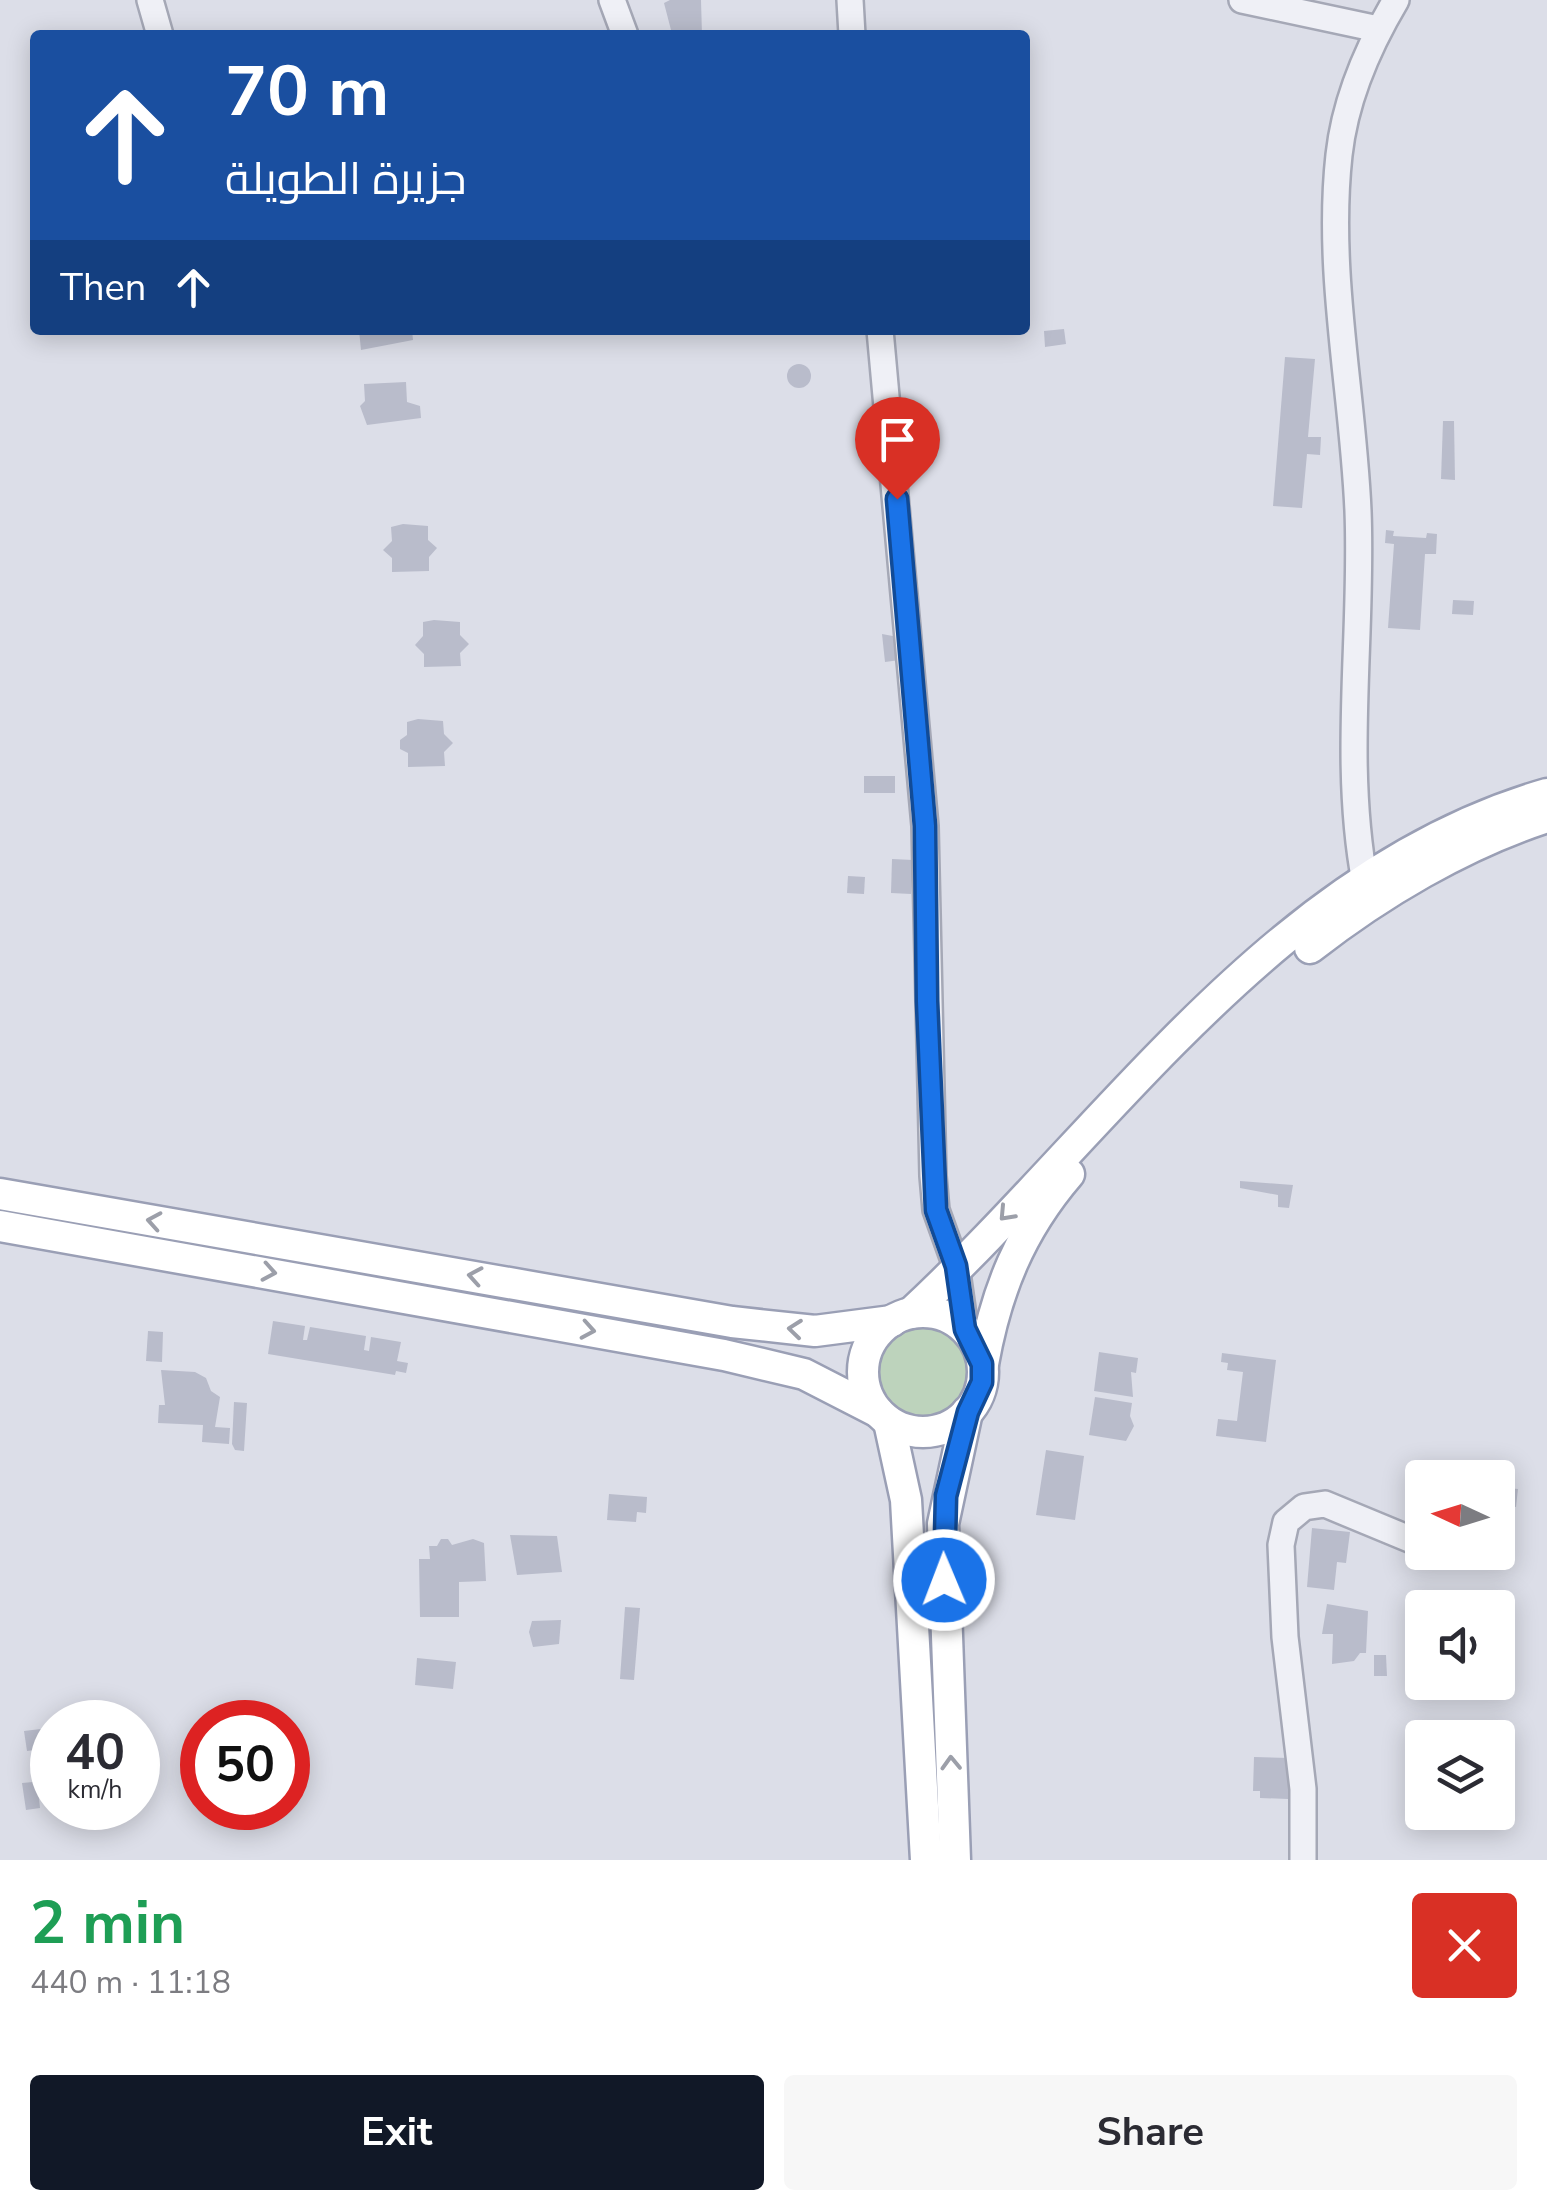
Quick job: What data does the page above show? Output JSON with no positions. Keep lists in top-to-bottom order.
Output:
{
  "north": "left",
  "page": {
    "turn": ["70 m", "جزيرة الطويلة"],
    "then": "Then",
    "speed": "40 km/h",
    "limit": "50",
    "heading": ["2 min", "440 m · 11:18"],
    "buttons": ["Exit", "Share"]
  }
}
